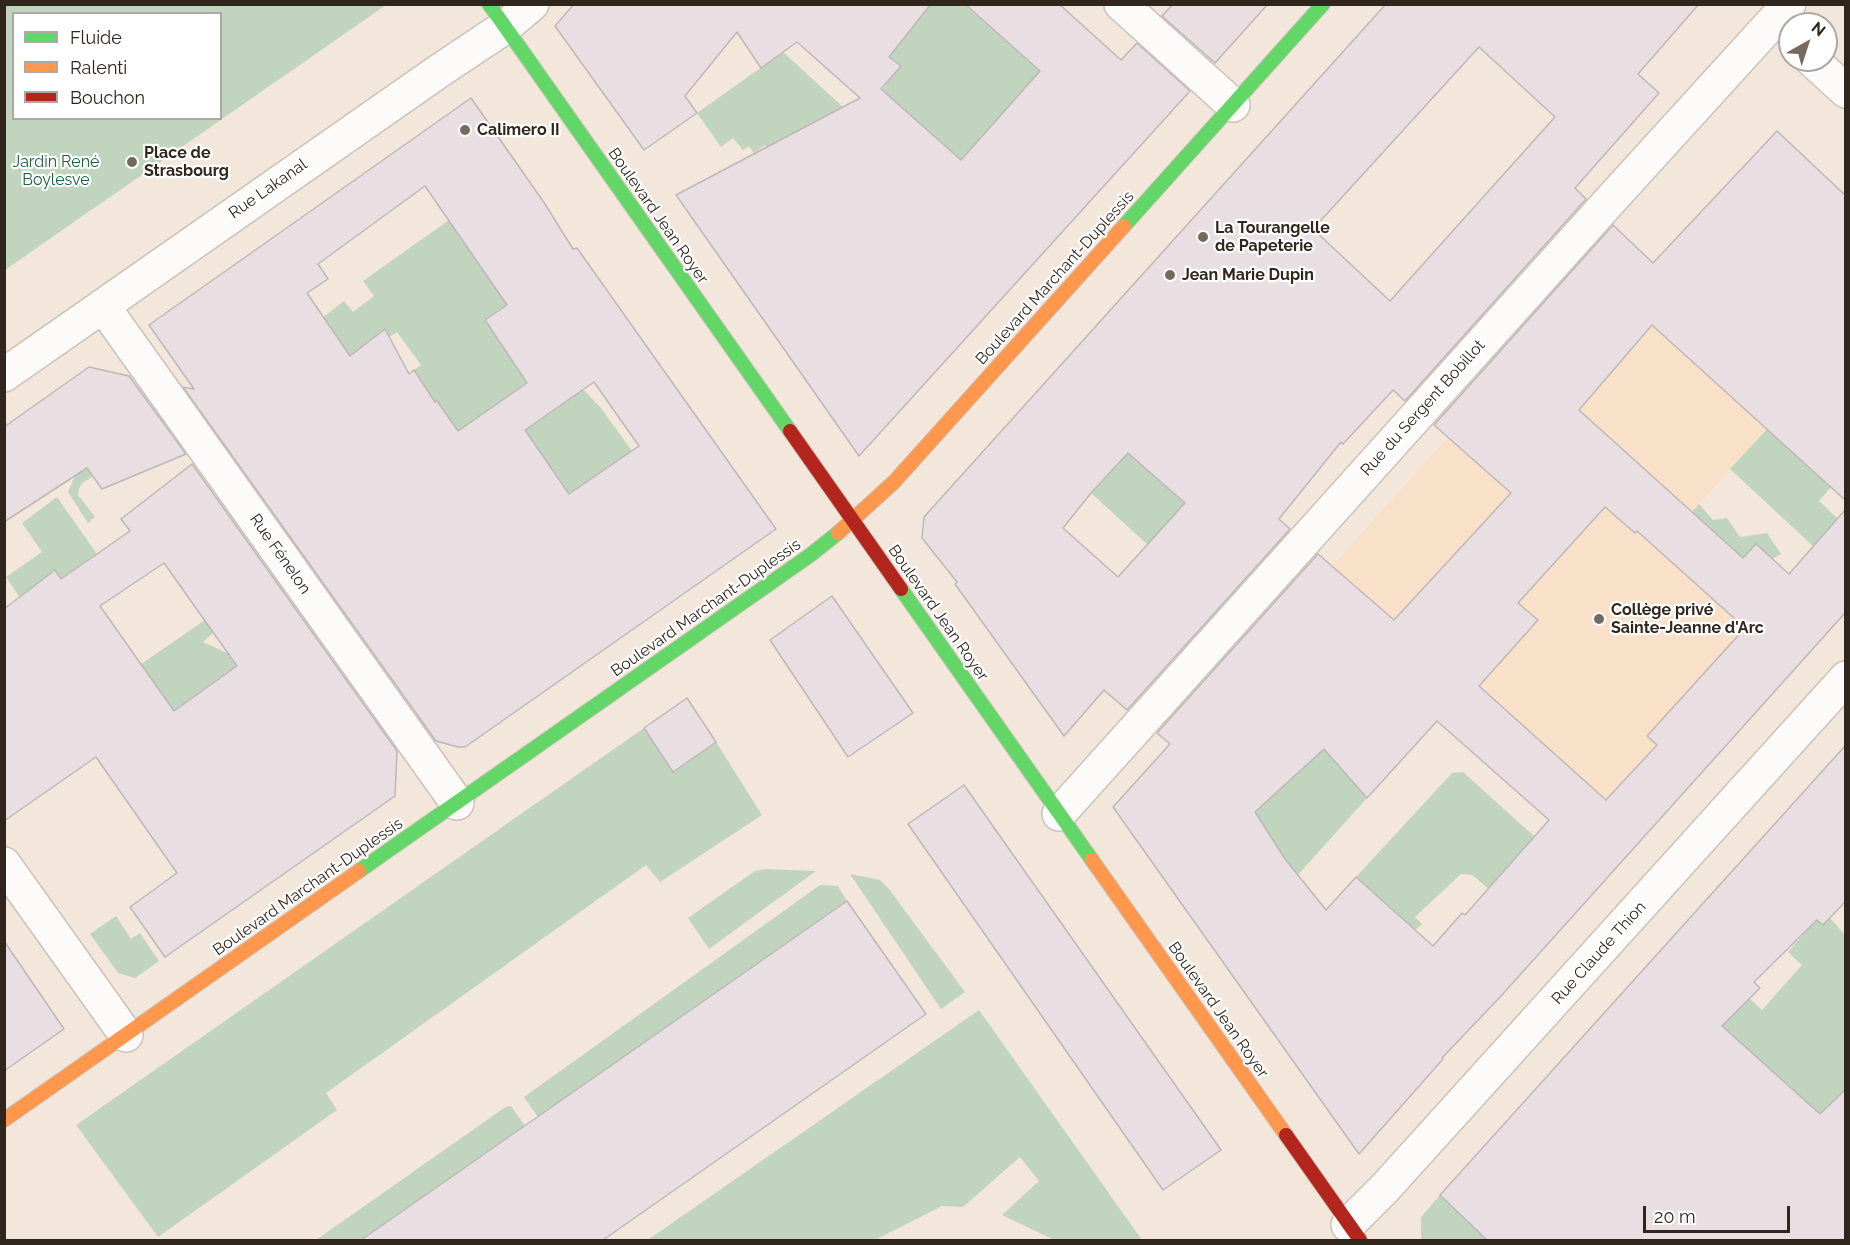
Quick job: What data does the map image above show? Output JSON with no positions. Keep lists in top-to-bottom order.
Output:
{
  "streets": {
    "street": [
      "Rue Lakanal",
      "Boulevard Jean Royer",
      "Boulevard Marchant-Duplessis",
      "Rue du Sergent Bobillot",
      "Rue Fénelon",
      "Rue Claude Thion"
    ]
  },
  "crossings": [
    ["Rue Lakanal", "Boulevard Jean Royer"],
    ["Rue Lakanal", "Rue Fénelon"],
    ["Boulevard Jean Royer", "Boulevard Marchant-Duplessis"],
    ["Boulevard Jean Royer", "Rue du Sergent Bobillot"],
    ["Boulevard Jean Royer", "Rue Claude Thion"],
    ["Boulevard Marchant-Duplessis", "Rue Fénelon"]
  ],
  "parks": ["Jardin René Boylesve"],
  "places": [
    "Calimero II",
    "Place de Strasbourg",
    "La Tourangelle de Papeterie",
    "Jean Marie Dupin",
    "Collège privé Sainte-Jeanne d'Arc"
  ],
  "legend": ["Fluide", "Ralenti", "Bouchon"],
  "scale_bar": "20 m",
  "north": "top right"
}
